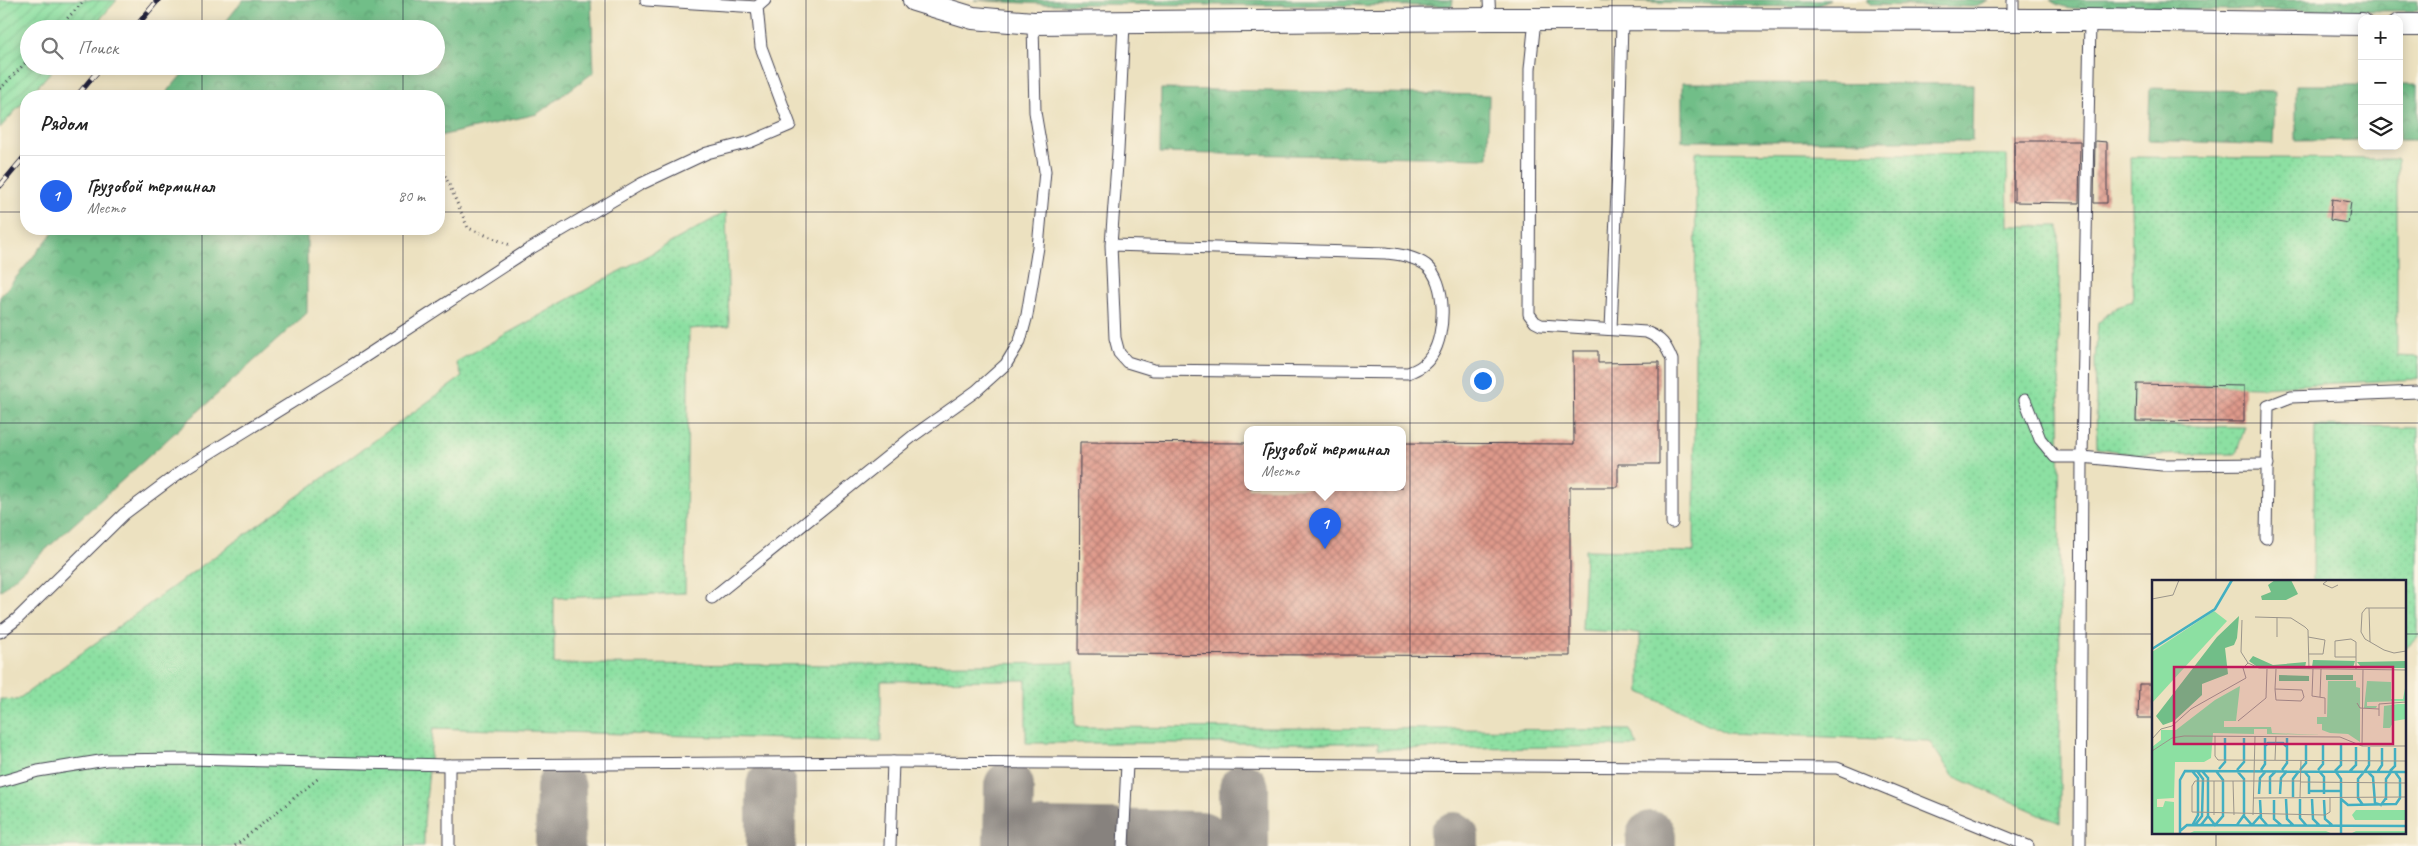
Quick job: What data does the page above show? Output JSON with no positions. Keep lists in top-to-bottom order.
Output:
{
  "page": {
    "map_buttons": ["+", "−"],
    "search": "Поиск",
    "heading": "Рядом",
    "list": [
      {
        "mark": "1",
        "name": "Грузовой терминал",
        "note": "Место",
        "value": "80 m"
      }
    ],
    "popup": ["Грузовой терминал", "Место"],
    "pins": "1"
  }
}
